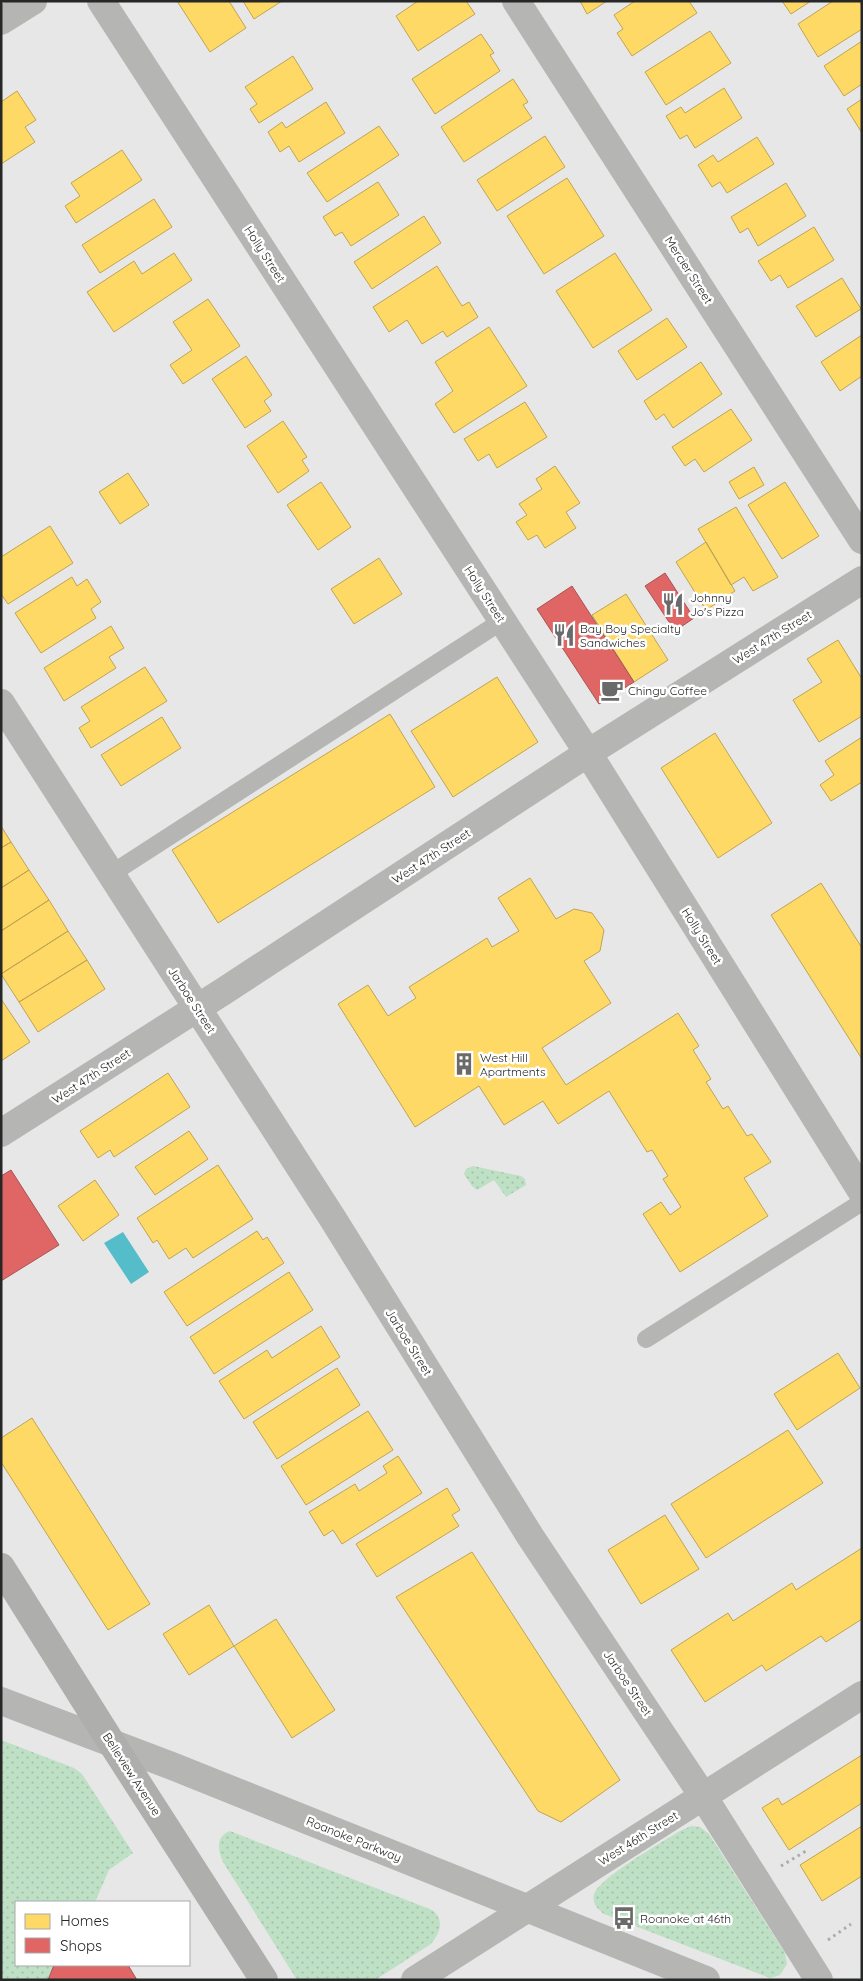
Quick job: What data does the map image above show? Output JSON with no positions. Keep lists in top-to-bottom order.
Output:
{
  "streets": {
    "main road": ["Belleview Avenue"],
    "street": [
      "Holly Street",
      "Mercier Street",
      "West 47th Street",
      "Jarboe Street",
      "West 46th Street",
      "Roanoke Parkway"
    ]
  },
  "crossings": [
    ["Holly Street", "West 47th Street"],
    ["West 47th Street", "Jarboe Street"],
    ["Jarboe Street", "West 46th Street"],
    ["Belleview Avenue", "Roanoke Parkway"],
    ["West 46th Street", "Roanoke Parkway"]
  ],
  "places": {
    "restaurant": ["Johnny Jo's Pizza", "Bay Boy Specialty Sandwiches"],
    "cafe": ["Chingu Coffee"],
    "building": ["West Hill Apartments"],
    "bus stop": ["Roanoke at 46th"]
  },
  "legend": ["Homes", "Shops"]
}
